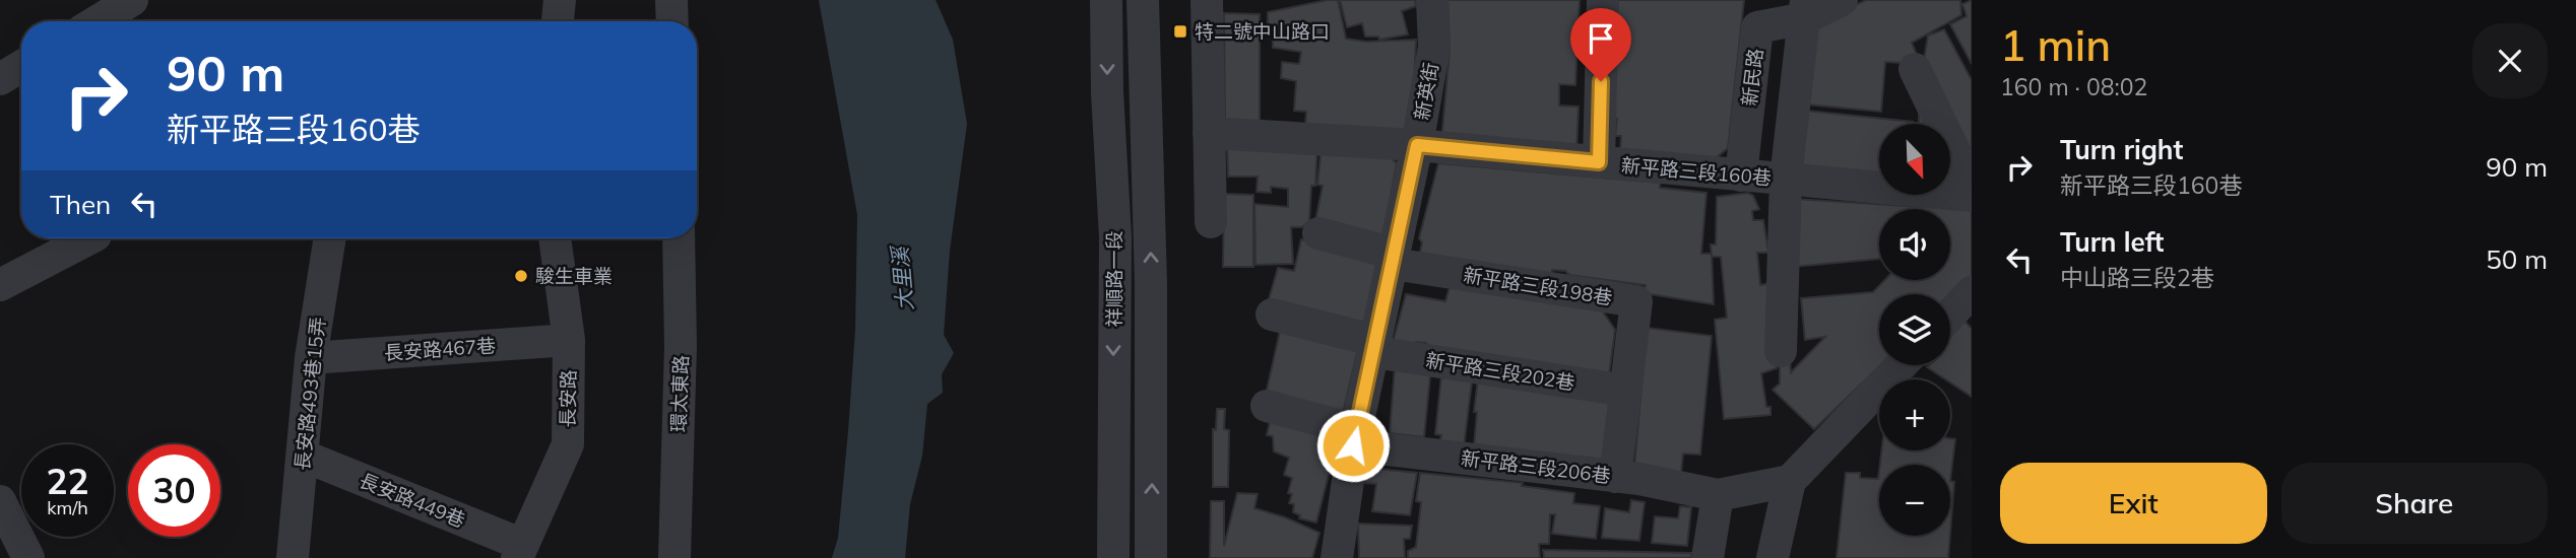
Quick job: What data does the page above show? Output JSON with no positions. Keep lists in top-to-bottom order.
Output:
{
  "streets": {
    "street": [
      "新民路",
      "新英街",
      "新平路三段160巷",
      "祥順路一段",
      "新平路三段198巷",
      "長安路467巷",
      "新平路三段202巷",
      "長安路493巷15弄",
      "環太東路",
      "長安路",
      "新平路三段206巷",
      "長安路449巷"
    ]
  },
  "crossings": [
    ["新民路", "新平路三段160巷"],
    ["新英街", "新平路三段160巷"],
    ["新英街", "新平路三段198巷"],
    ["新英街", "新平路三段202巷"],
    ["新英街", "新平路三段206巷"],
    ["新平路三段198巷", "新平路三段202巷"],
    ["新平路三段198巷", "新平路三段206巷"],
    ["長安路467巷", "長安路493巷15弄"],
    ["長安路467巷", "長安路"],
    ["長安路493巷15弄", "長安路449巷"],
    ["長安路", "長安路449巷"]
  ],
  "water": ["大里溪"],
  "places": {
    "transit": ["特二號中山路口"],
    "other": ["駿生車業"]
  },
  "north": "bottom right",
  "page": {
    "heading": ["1 min", "160 m · 08:02"],
    "turn": ["90 m", "新平路三段160巷"],
    "list": [
      {
        "name": "Turn right",
        "note": "新平路三段160巷",
        "value": "90 m"
      },
      {
        "name": "Turn left",
        "note": "中山路三段2巷",
        "value": "50 m"
      }
    ],
    "map_buttons": ["+", "−"],
    "then": "Then",
    "speed": "22 km/h",
    "limit": "30",
    "buttons": ["Exit", "Share"]
  }
}
